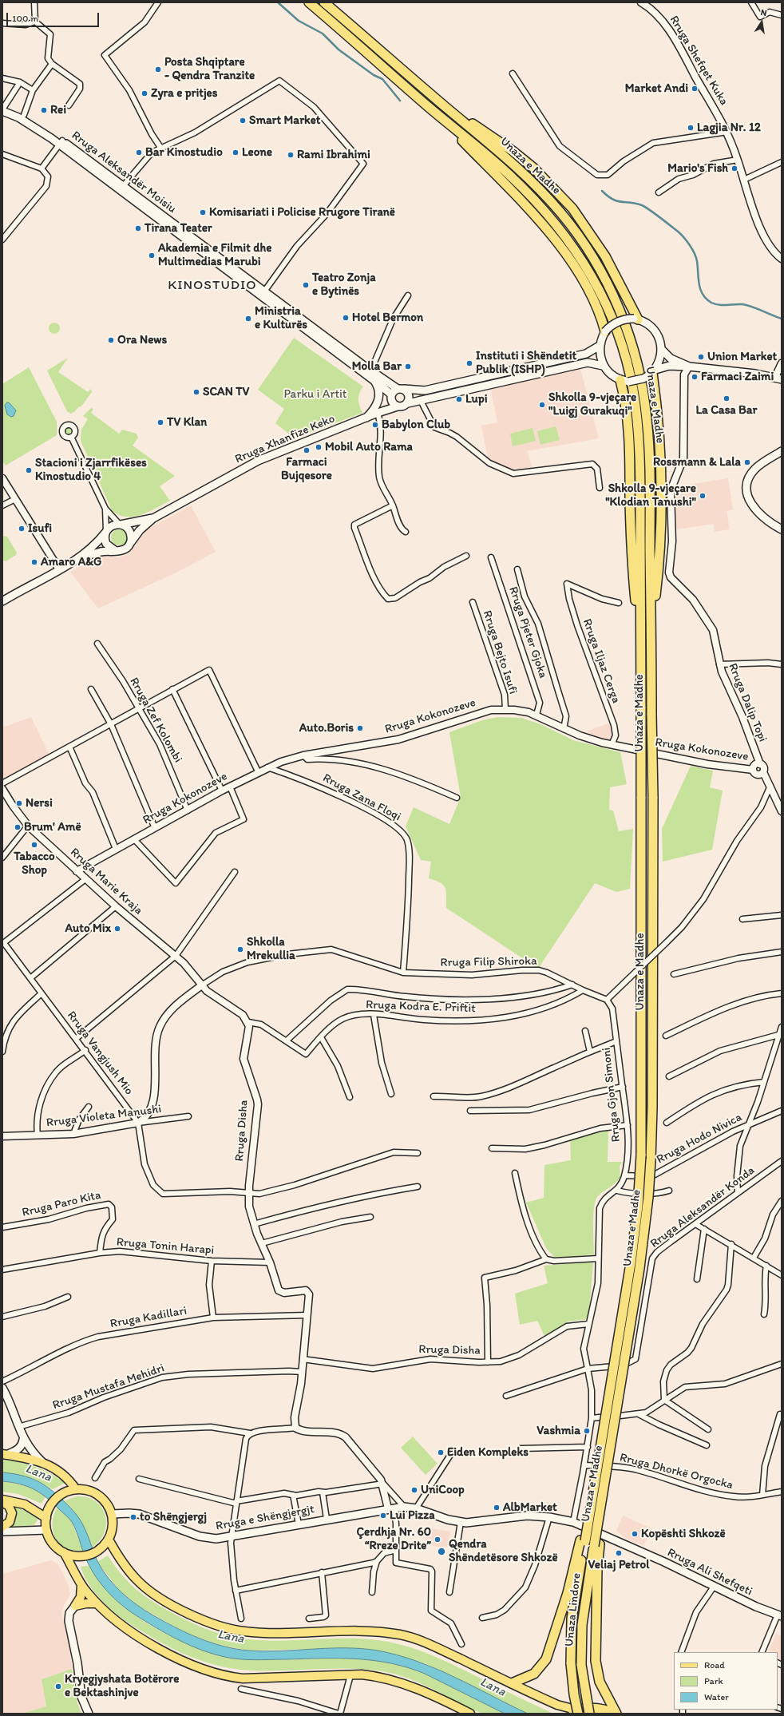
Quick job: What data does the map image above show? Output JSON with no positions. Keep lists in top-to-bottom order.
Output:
{
  "streets": {
    "highway": ["Unaza e Madhe", "Unaza Lindore"],
    "main road": [
      "Rruga Aleksandër Moisiu",
      "Rruga Xhanfize Keko",
      "Rruga e Shëngjergjt",
      "Rruga Ali Shefqeti"
    ],
    "street": [
      "Rruga Shefqet Kuka",
      "Rruga Pjeter Gjoka",
      "Rruga Bejto Isufi",
      "Rruga Iljaz Cerga",
      "Rruga Dalip Topi",
      "Rruga Kokonozeve",
      "Rruga Zef Kolombi",
      "Rruga Zana Floqi",
      "Rruga Marie Kraja",
      "Rruga Filip Shiroka",
      "Rruga Kodra E. Priftit",
      "Rruga Vangjush Mio",
      "Rruga Gjon Simoni",
      "Rruga Violeta Manushi",
      "Rruga Disha",
      "Rruga Hodo Nivica",
      "Rruga Paro Kita",
      "Rruga Aleksandër Konda",
      "Rruga Tonin Harapi",
      "Rruga Kadillari",
      "Rruga Mustafa Mehidri",
      "Rruga Dhorkë Orgocka"
    ]
  },
  "crossings": [
    ["Unaza e Madhe", "Rruga Kokonozeve"],
    ["Unaza e Madhe", "Unaza Lindore"],
    ["Rruga Aleksandër Moisiu", "Rruga Xhanfize Keko"],
    ["Rruga Pjeter Gjoka", "Rruga Kokonozeve"],
    ["Rruga Bejto Isufi", "Rruga Kokonozeve"],
    ["Rruga Iljaz Cerga", "Rruga Kokonozeve"],
    ["Rruga Dalip Topi", "Rruga Kokonozeve"],
    ["Rruga Kokonozeve", "Rruga Zef Kolombi"],
    ["Rruga Kokonozeve", "Rruga Zana Floqi"],
    ["Rruga Kokonozeve", "Rruga Marie Kraja"],
    ["Rruga Zana Floqi", "Rruga Filip Shiroka"],
    ["Rruga Marie Kraja", "Rruga Filip Shiroka"],
    ["Rruga Marie Kraja", "Rruga Disha"],
    ["Rruga Filip Shiroka", "Rruga Kodra E. Priftit"],
    ["Rruga Filip Shiroka", "Rruga Gjon Simoni"],
    ["Rruga Vangjush Mio", "Rruga Violeta Manushi"],
    ["Rruga Vangjush Mio", "Rruga Disha"],
    ["Rruga Gjon Simoni", "Rruga Disha"],
    ["Rruga Gjon Simoni", "Rruga Hodo Nivica"],
    ["Rruga Gjon Simoni", "Rruga Aleksandër Konda"],
    ["Rruga Disha", "Rruga Tonin Harapi"],
    ["Rruga Disha", "Rruga Kadillari"],
    ["Rruga Paro Kita", "Rruga Tonin Harapi"],
    ["Rruga e Shëngjergjt", "Rruga Ali Shefqeti"]
  ],
  "districts": ["KINOSTUDIO"],
  "water": ["Lana"],
  "parks": ["Parku i Artit"],
  "places": [
    "Posta Shqiptare - Qendra Tranzite",
    "Market Andi",
    "Zyra e pritjes",
    "Rei",
    "Smart Market",
    "Lagjia Nr. 12",
    "Bar Kinostudio",
    "Leone",
    "Rami Ibrahimi",
    "Mario's Fish",
    "Komisariati i Policise Rrugore Tiranë",
    "Tirana Teater",
    "Akademia e Filmit dhe Multimedias Marubi",
    "Teatro Zonja e Bytinës",
    "Hotel Bermon",
    "Ministria e Kulturës",
    "Ora News",
    "Union Market",
    "Instituti i Shëndetit Publik (ISHP)",
    "Molla Bar",
    "Farmaci Zaimi",
    "SCAN TV",
    "La Casa Bar",
    "Lupi",
    "Shkolla 9-vjeçare \"Luigj Gurakuqi\"",
    "TV Klan",
    "Babylon Club",
    "Mobil Auto Rama",
    "Farmaci Bujqesore",
    "Rossmann & Lala",
    "Stacioni i Zjarrfikëses Kinostudio 4",
    "Shkolla 9-vjeçare \"Klodian Tanushi\"",
    "Isufi",
    "Amaro A&G",
    "Auto.Boris",
    "Nersi",
    "Brum' Amë",
    "Tabacco Shop",
    "Auto Mix",
    "Shkolla Mrekullia",
    "Vashmia",
    "Eiden Kompleks",
    "UniCoop",
    "AlbMarket",
    "Lui Pizza",
    "to Shëngjergj",
    "Kopështi Shkozë",
    "Çerdhja Nr. 60 “Rreze Drite”",
    "Qendra Shëndetësore Shkozë",
    "Veliaj Petrol",
    "Kryegjyshata Botërore e Bektashinjve"
  ],
  "legend": ["Road", "Park", "Water"],
  "scale_bar": "100 m",
  "north": "top"
}
